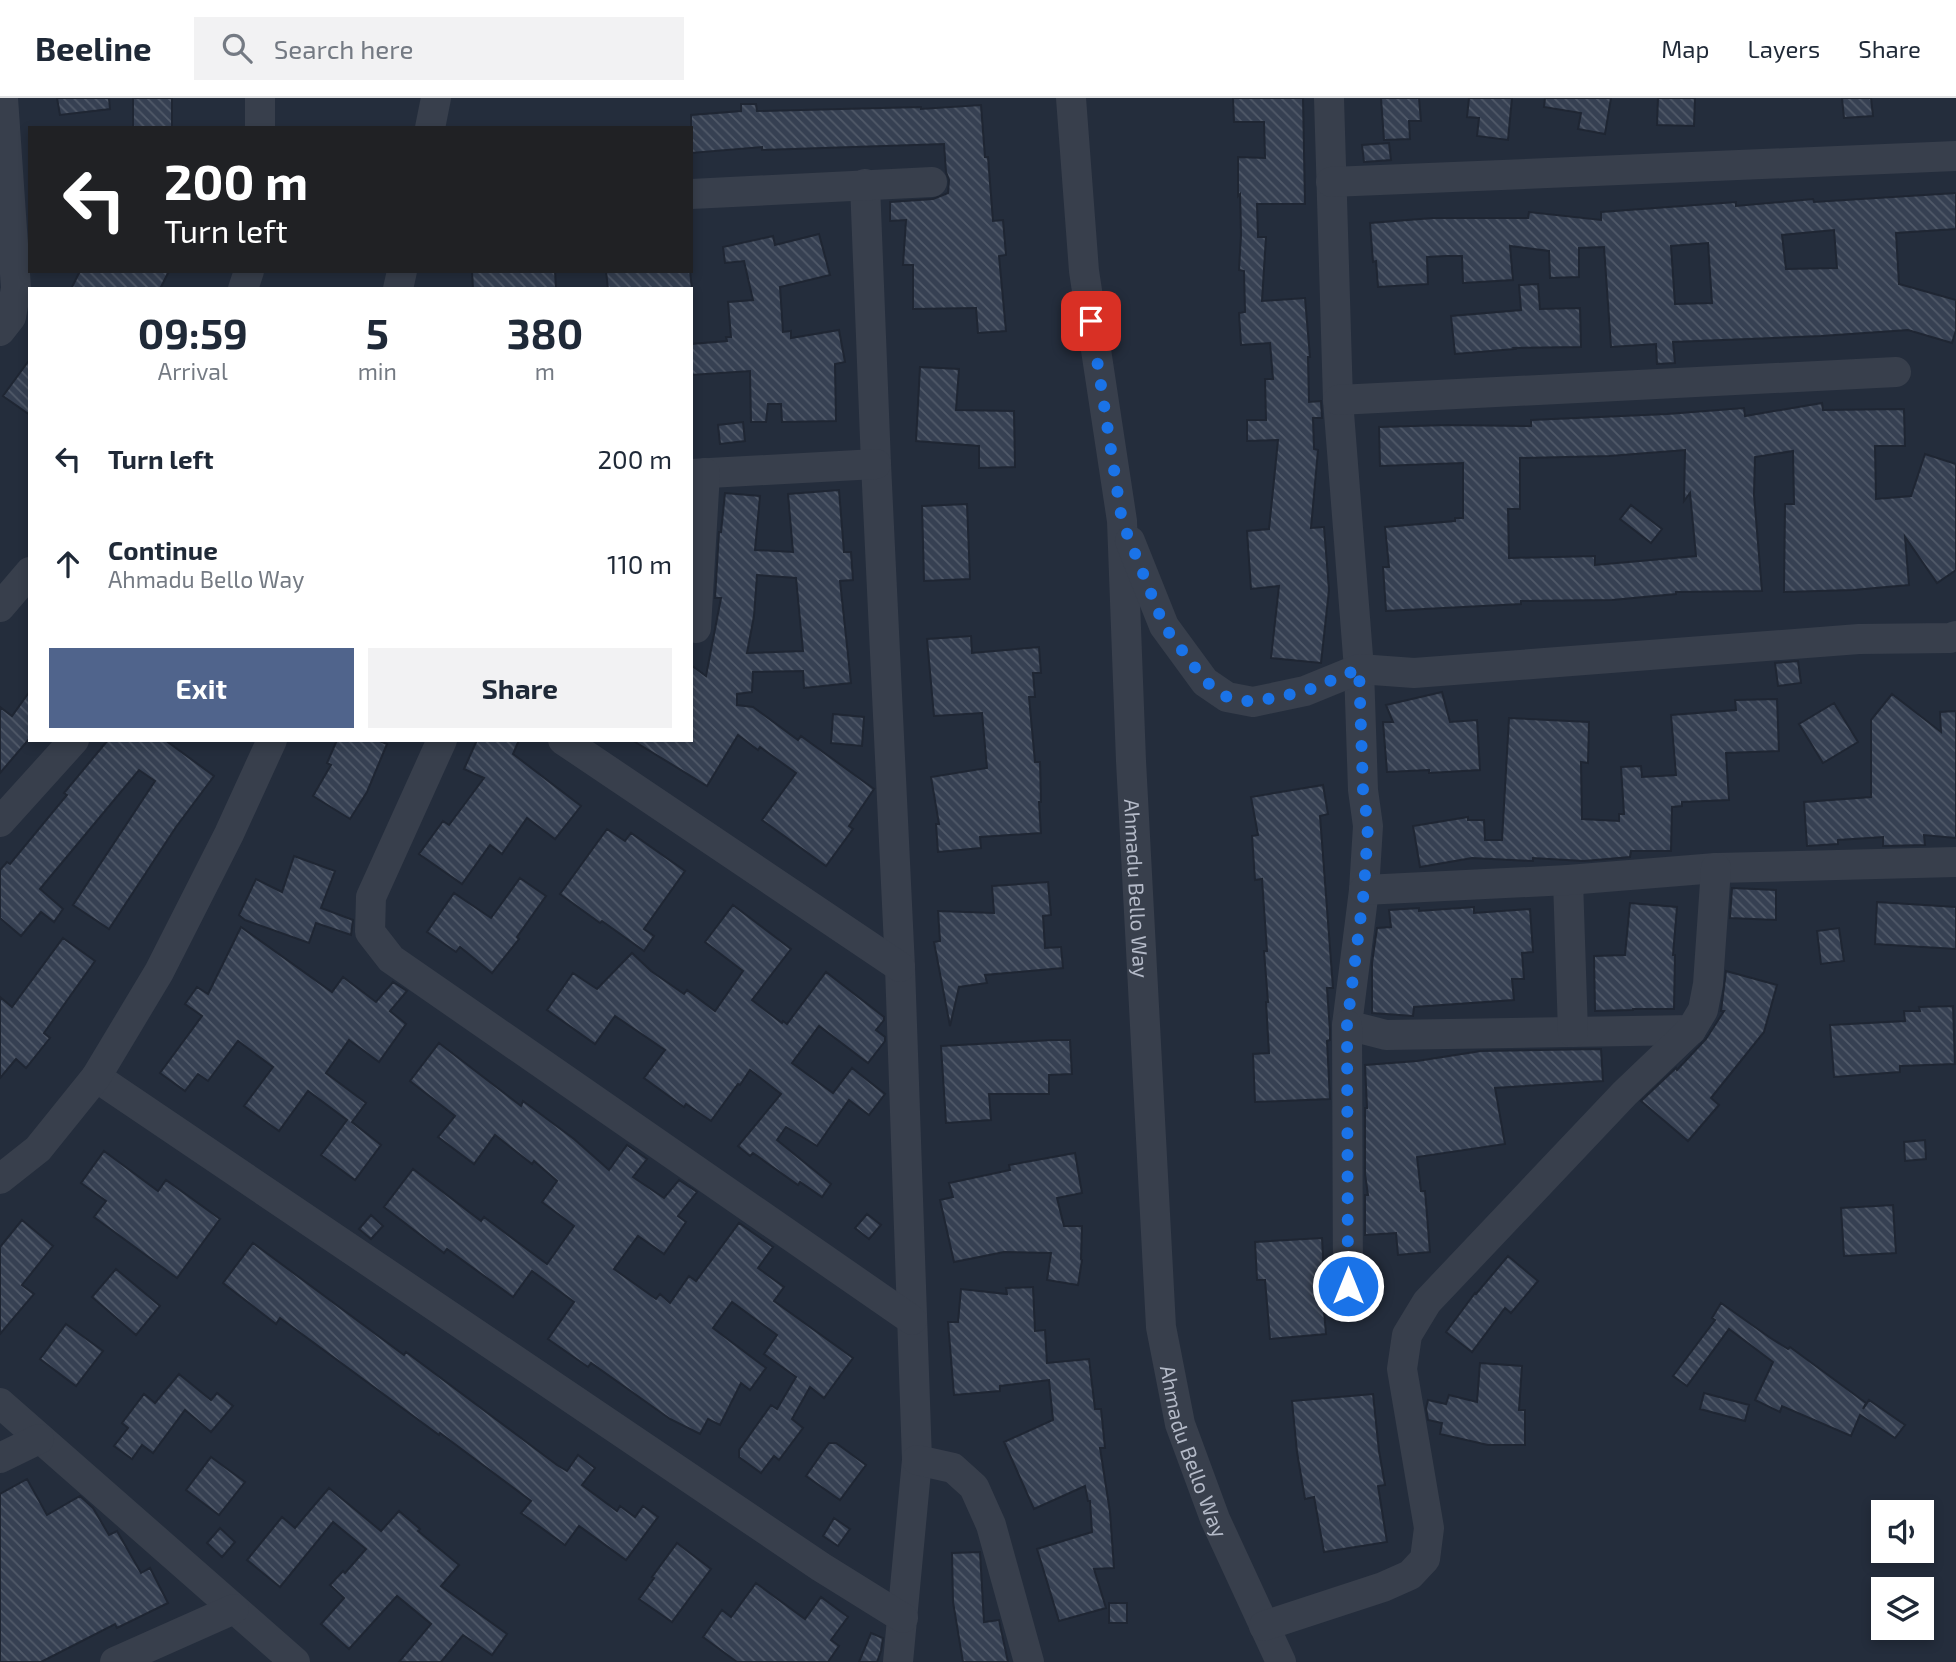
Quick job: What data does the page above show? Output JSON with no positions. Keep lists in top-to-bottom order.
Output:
{
  "streets": {
    "street": ["Ahmadu Bello Way"]
  },
  "page": {
    "header": "Beeline",
    "search": "Search here",
    "nav": ["Map", "Layers", "Share"],
    "turn": ["200 m", "Turn left"],
    "eta": [
      "09:59",
      "Arrival",
      "5",
      "min",
      "380",
      "m"
    ],
    "list": [
      {
        "name": "Turn left",
        "value": "200 m"
      },
      {
        "name": "Continue",
        "note": "Ahmadu Bello Way",
        "value": "110 m"
      }
    ],
    "buttons": ["Exit", "Share"]
  }
}
